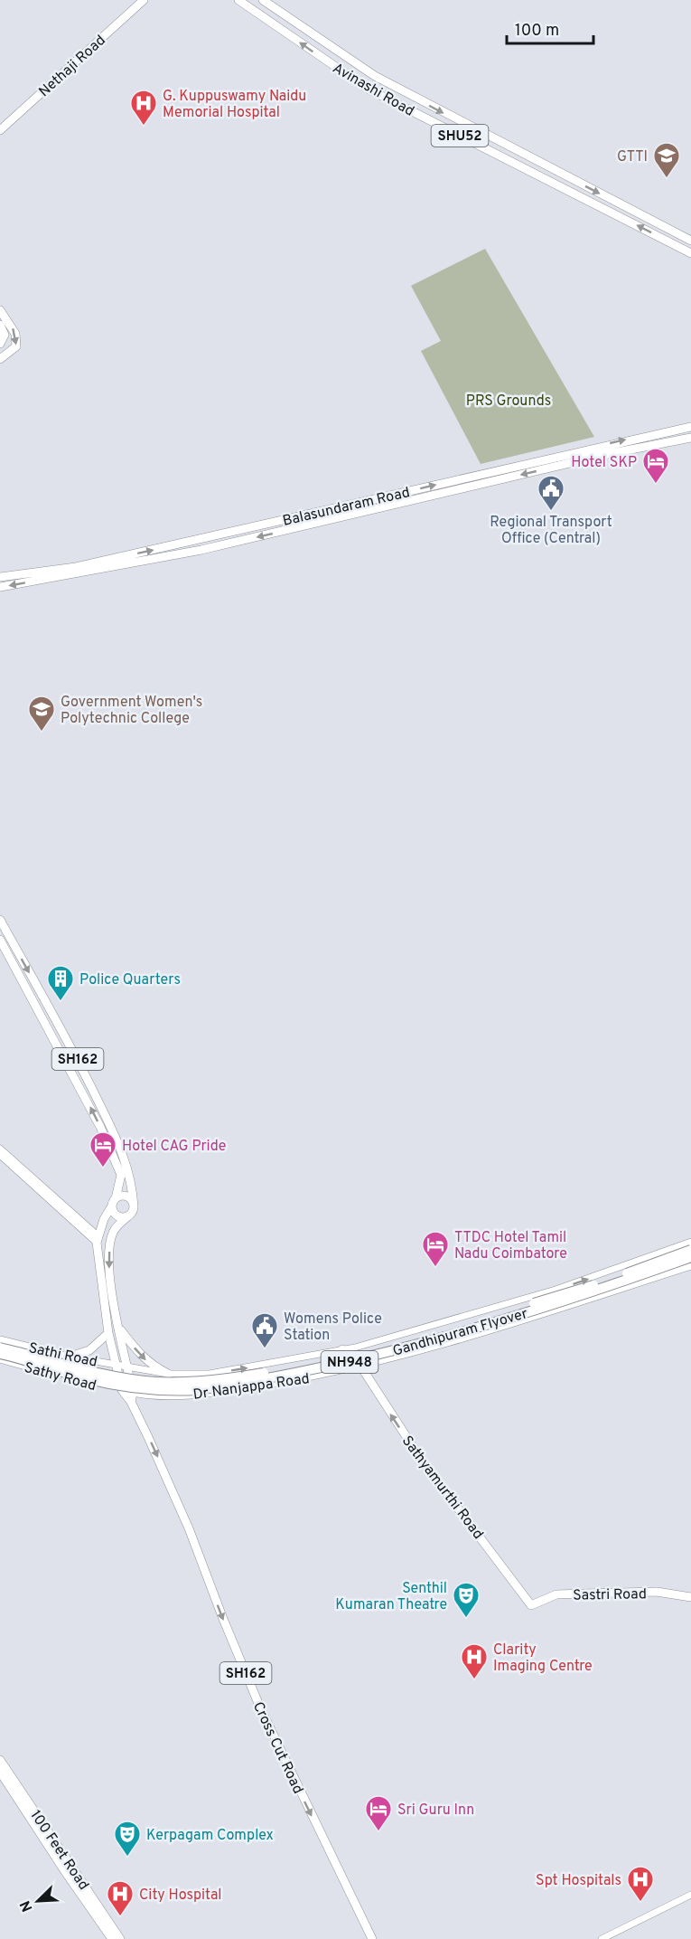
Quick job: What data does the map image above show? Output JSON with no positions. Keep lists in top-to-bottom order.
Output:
{
  "streets": {
    "highway": ["Gandhipuram Flyover", "NH948"],
    "main road": [
      "Nethaji Road",
      "Avinashi Road",
      "SHU52",
      "Balasundaram Road",
      "SH162",
      "Sathyamurthi Road",
      "Sastri Road",
      "Cross Cut Road",
      "100 Feet Road"
    ],
    "street": ["Sathi Road", "Sathy Road", "Dr Nanjappa Road"]
  },
  "crossings": [
    ["SH162", "Sathi Road"],
    ["SH162", "Sathy Road"],
    ["SH162", "Dr Nanjappa Road"],
    ["SH162", "Cross Cut Road"],
    ["Sathi Road", "Dr Nanjappa Road"],
    ["Sathy Road", "Dr Nanjappa Road"],
    ["Dr Nanjappa Road", "Sathyamurthi Road"],
    ["Sathyamurthi Road", "Sastri Road"]
  ],
  "one_way": ["Sathyamurthi Road", "Cross Cut Road"],
  "parks": ["PRS Grounds"],
  "places": {
    "hospital": [
      "G. Kuppuswamy Naidu Memorial Hospital",
      "Clarity Imaging Centre",
      "Spt Hospitals",
      "City Hospital"
    ],
    "school or university": ["GTTI", "Government Women's Polytechnic College"],
    "hotel": [
      "Hotel SKP",
      "Hotel CAG Pride",
      "TTDC Hotel Tamil Nadu Coimbatore",
      "Sri Guru Inn"
    ],
    "public building": ["Regional Transport Office (Central)", "Womens Police Station"],
    "building": ["Police Quarters"],
    "theatre": ["Senthil Kumaran Theatre", "Kerpagam Complex"]
  },
  "scale_bar": "100 m",
  "north": "bottom left"
}
